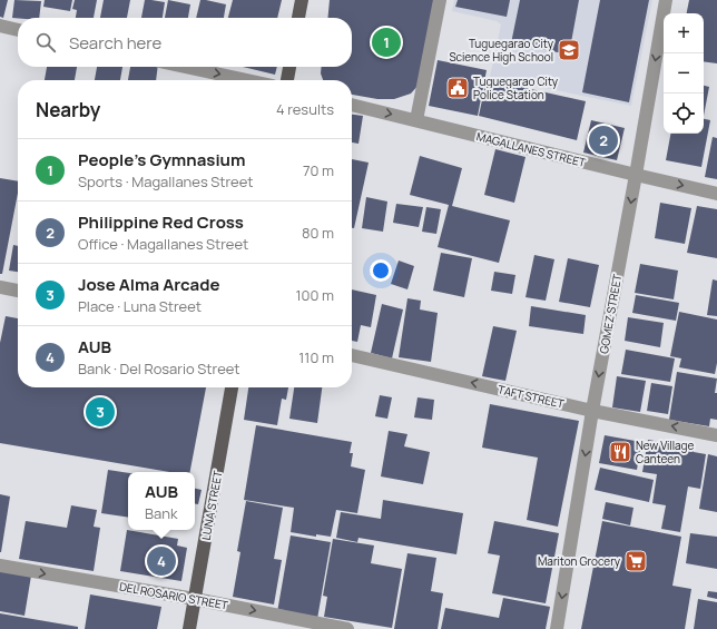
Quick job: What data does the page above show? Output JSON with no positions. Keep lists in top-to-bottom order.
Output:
{
  "streets": {
    "main road": ["LUNA STREET"],
    "street": [
      "MAGALLANES STREET",
      "GOMEZ STREET",
      "TAFT STREET",
      "DEL ROSARIO STREET"
    ]
  },
  "crossings": [
    ["MAGALLANES STREET", "GOMEZ STREET"],
    ["GOMEZ STREET", "TAFT STREET"],
    ["LUNA STREET", "DEL ROSARIO STREET"]
  ],
  "one_way": [
    "MAGALLANES STREET",
    "GOMEZ STREET",
    "TAFT STREET",
    "DEL ROSARIO STREET"
  ],
  "places": {
    "school or university": ["Tuguegarao City Science High School"],
    "public building": ["Tuguegarao City Police Station"],
    "restaurant": ["New Village Canteen"],
    "supermarket": ["Mariton Grocery"]
  },
  "page": {
    "map_buttons": ["+", "−"],
    "search": "Search here",
    "pins": [
      "1",
      "2",
      "3",
      "4"
    ],
    "heading": ["Nearby", "4 results"],
    "list": [
      {
        "mark": "1",
        "name": "People's Gymnasium",
        "note": "Sports · Magallanes Street",
        "value": "70 m"
      },
      {
        "mark": "2",
        "name": "Philippine Red Cross",
        "note": "Office · Magallanes Street",
        "value": "80 m"
      },
      {
        "mark": "3",
        "name": "Jose Alma Arcade",
        "note": "Place · Luna Street",
        "value": "100 m"
      },
      {
        "mark": "4",
        "name": "AUB",
        "note": "Bank · Del Rosario Street",
        "value": "110 m"
      }
    ],
    "popup": ["AUB", "Bank"]
  }
}
